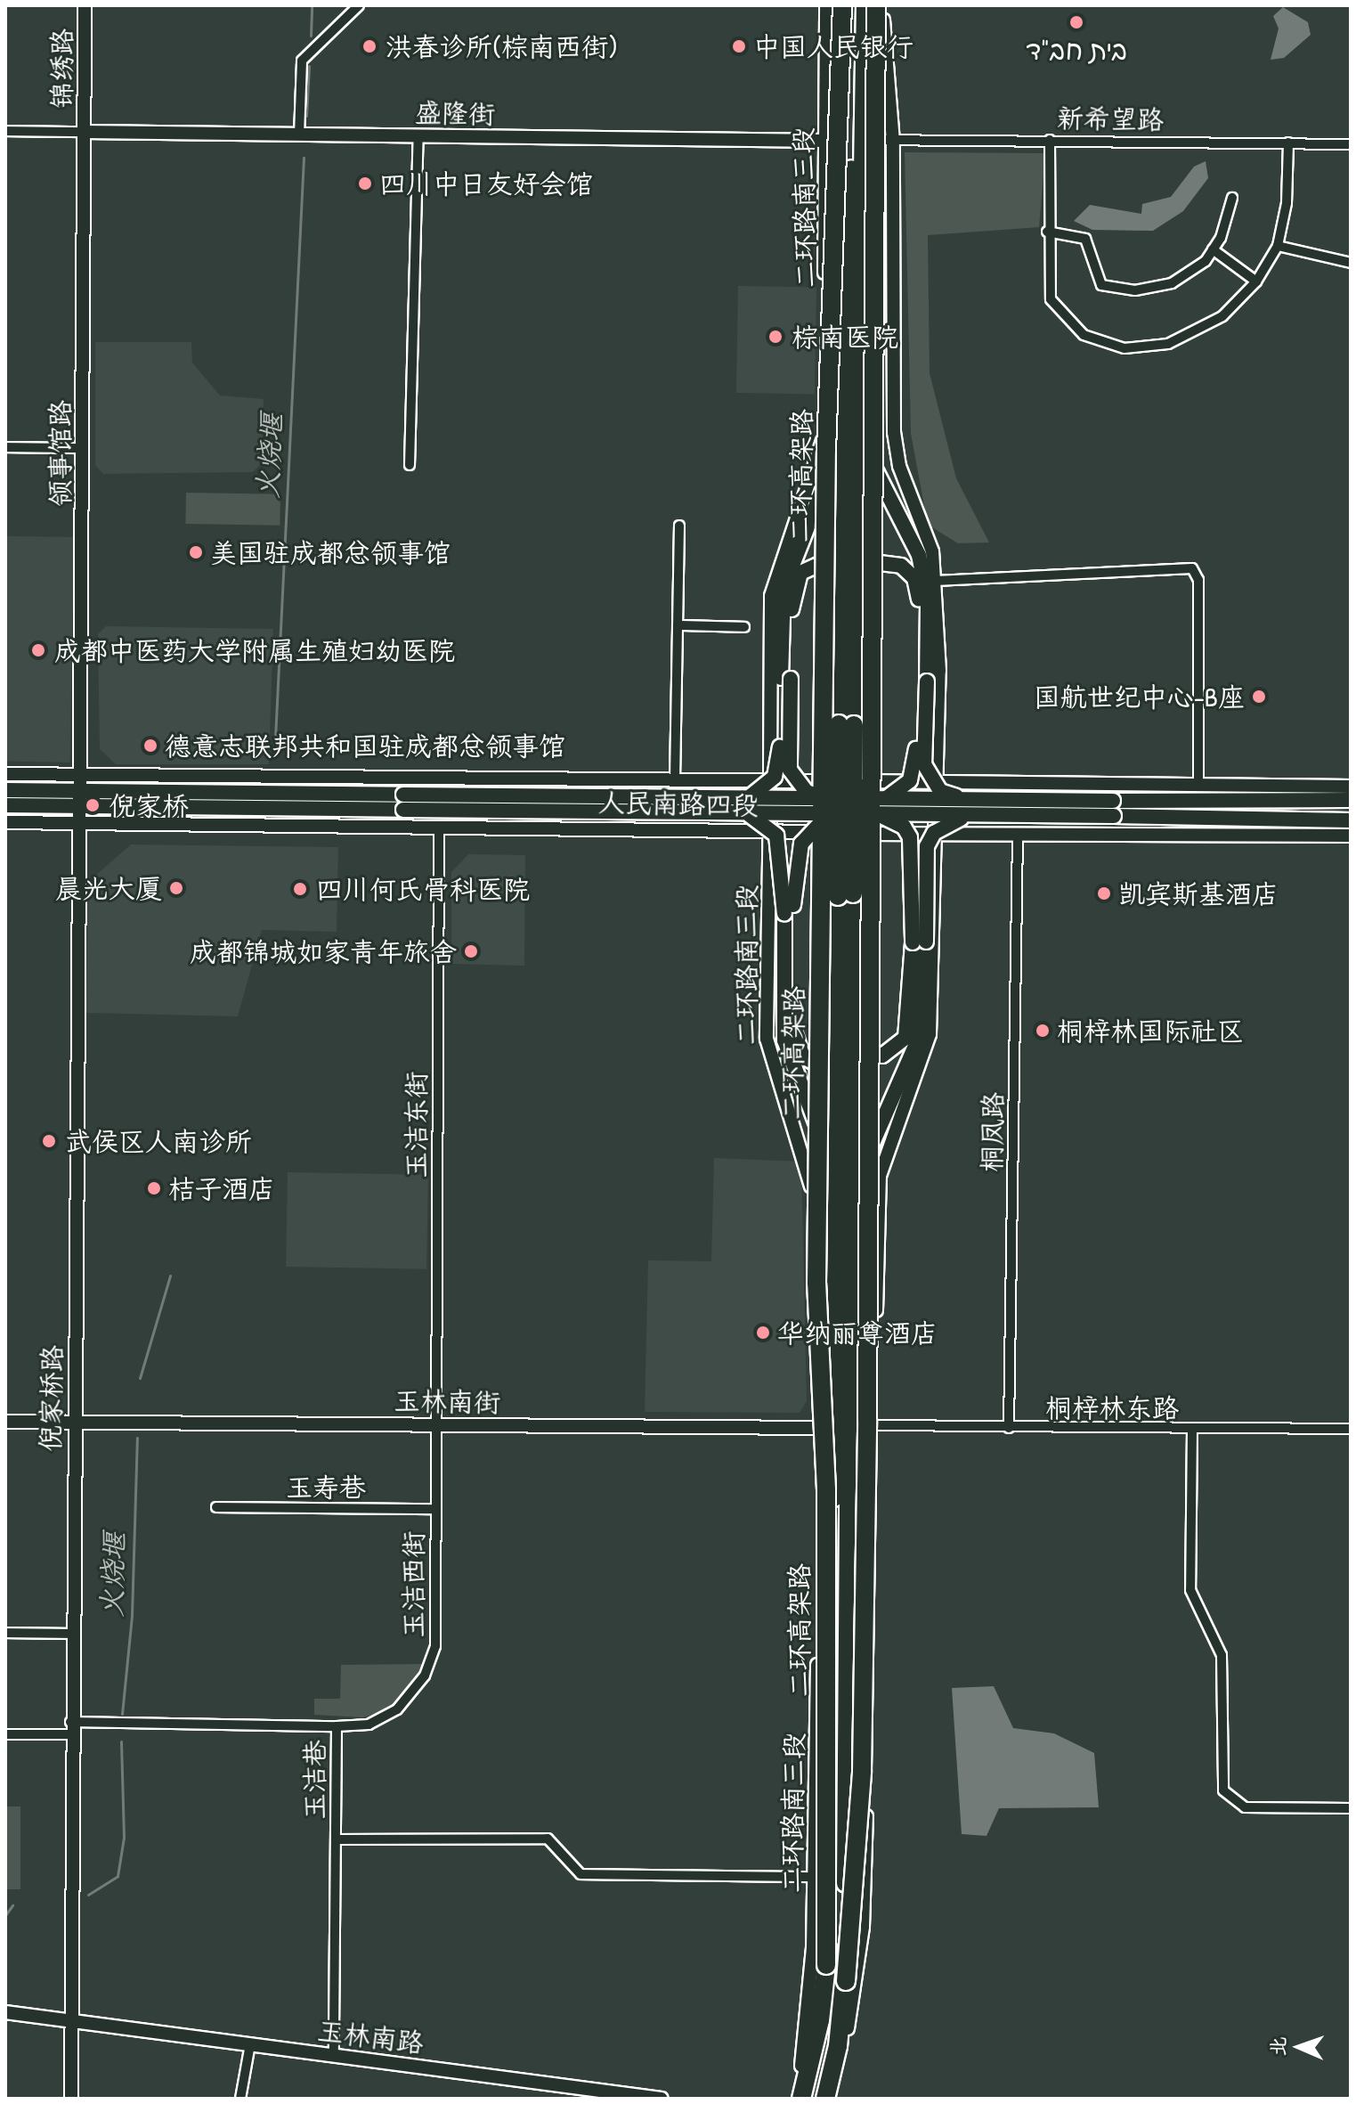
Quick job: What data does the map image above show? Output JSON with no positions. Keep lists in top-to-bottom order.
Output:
{
  "streets": {
    "highway": ["二环高架路"],
    "main road": [
      "锦绣路",
      "盛隆街",
      "二环路南三段",
      "领事馆路",
      "人民南路四段",
      "倪家桥路",
      "玉林南街",
      "玉林南路"
    ],
    "street": [
      "新希望路",
      "玉洁东街",
      "桐凤路",
      "桐梓林东路",
      "玉寿巷",
      "玉洁西街",
      "玉洁巷"
    ]
  },
  "crossings": [
    ["锦绣路", "盛隆街"],
    ["锦绣路", "领事馆路"],
    ["盛隆街", "二环路南三段"],
    ["盛隆街", "领事馆路"],
    ["二环路南三段", "人民南路四段"],
    ["二环路南三段", "玉林南街"],
    ["领事馆路", "人民南路四段"],
    ["领事馆路", "倪家桥路"],
    ["人民南路四段", "玉洁东街"],
    ["人民南路四段", "桐凤路"],
    ["人民南路四段", "倪家桥路"],
    ["玉洁东街", "玉林南街"],
    ["玉洁东街", "玉洁西街"],
    ["桐凤路", "桐梓林东路"],
    ["倪家桥路", "玉林南街"],
    ["倪家桥路", "玉洁巷"],
    ["倪家桥路", "玉林南路"],
    ["玉林南街", "玉洁西街"],
    ["玉寿巷", "玉洁西街"],
    ["玉洁西街", "玉洁巷"],
    ["玉洁巷", "玉林南路"]
  ],
  "water": ["火烧堰"],
  "places": [
    "בית חב\"ד",
    "洪春诊所(棕南西街)",
    "中国人民银行",
    "四川中日友好会馆",
    "棕南医院",
    "美国驻成都总领事馆",
    "成都中医药大学附属生殖妇幼医院",
    "国航世纪中心-B座",
    "德意志联邦共和国驻成都总领事馆",
    "倪家桥",
    "晨光大厦",
    "四川何氏骨科医院",
    "凯宾斯基酒店",
    "成都锦城如家青年旅舍",
    "桐梓林国际社区",
    "武侯区人南诊所",
    "桔子酒店",
    "华纳丽尊酒店"
  ],
  "north": "left"
}
